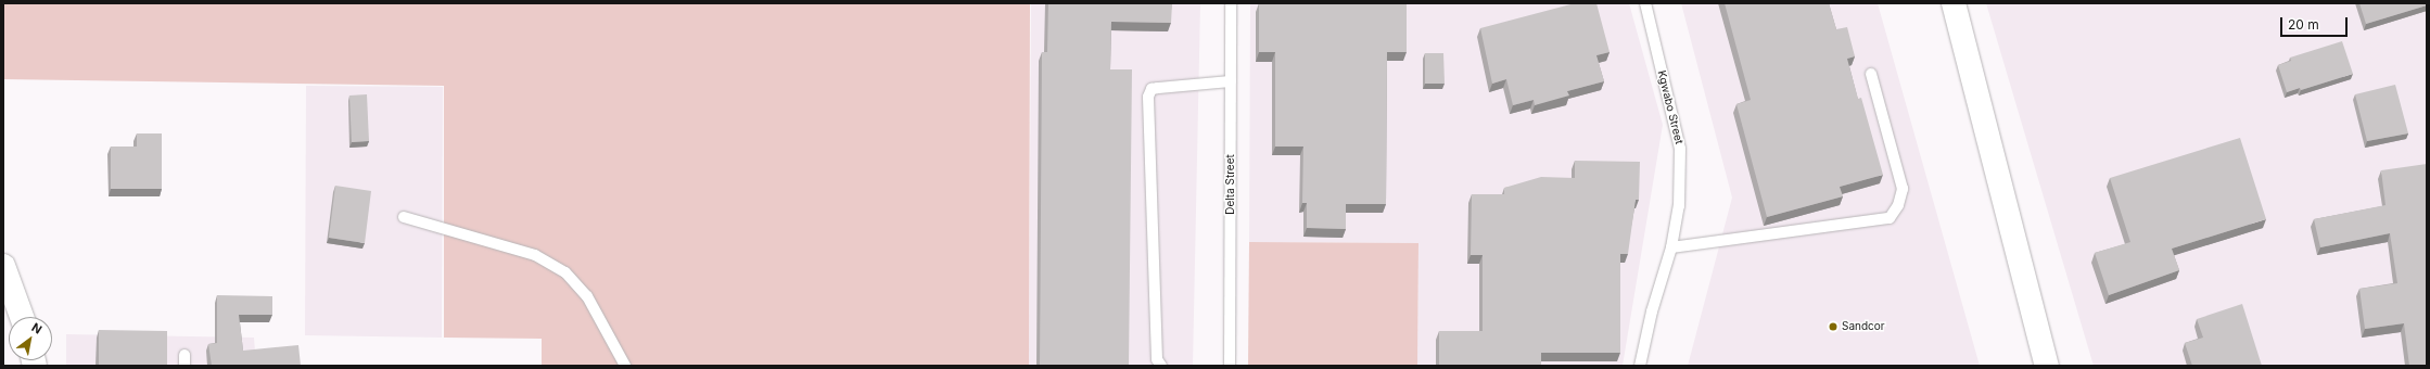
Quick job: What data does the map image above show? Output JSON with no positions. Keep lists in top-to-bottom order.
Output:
{
  "streets": {
    "lane": ["Kgwabo Street", "Delta Street"]
  },
  "places": ["Sandcor"],
  "scale_bar": "20 m",
  "north": "top right"
}
